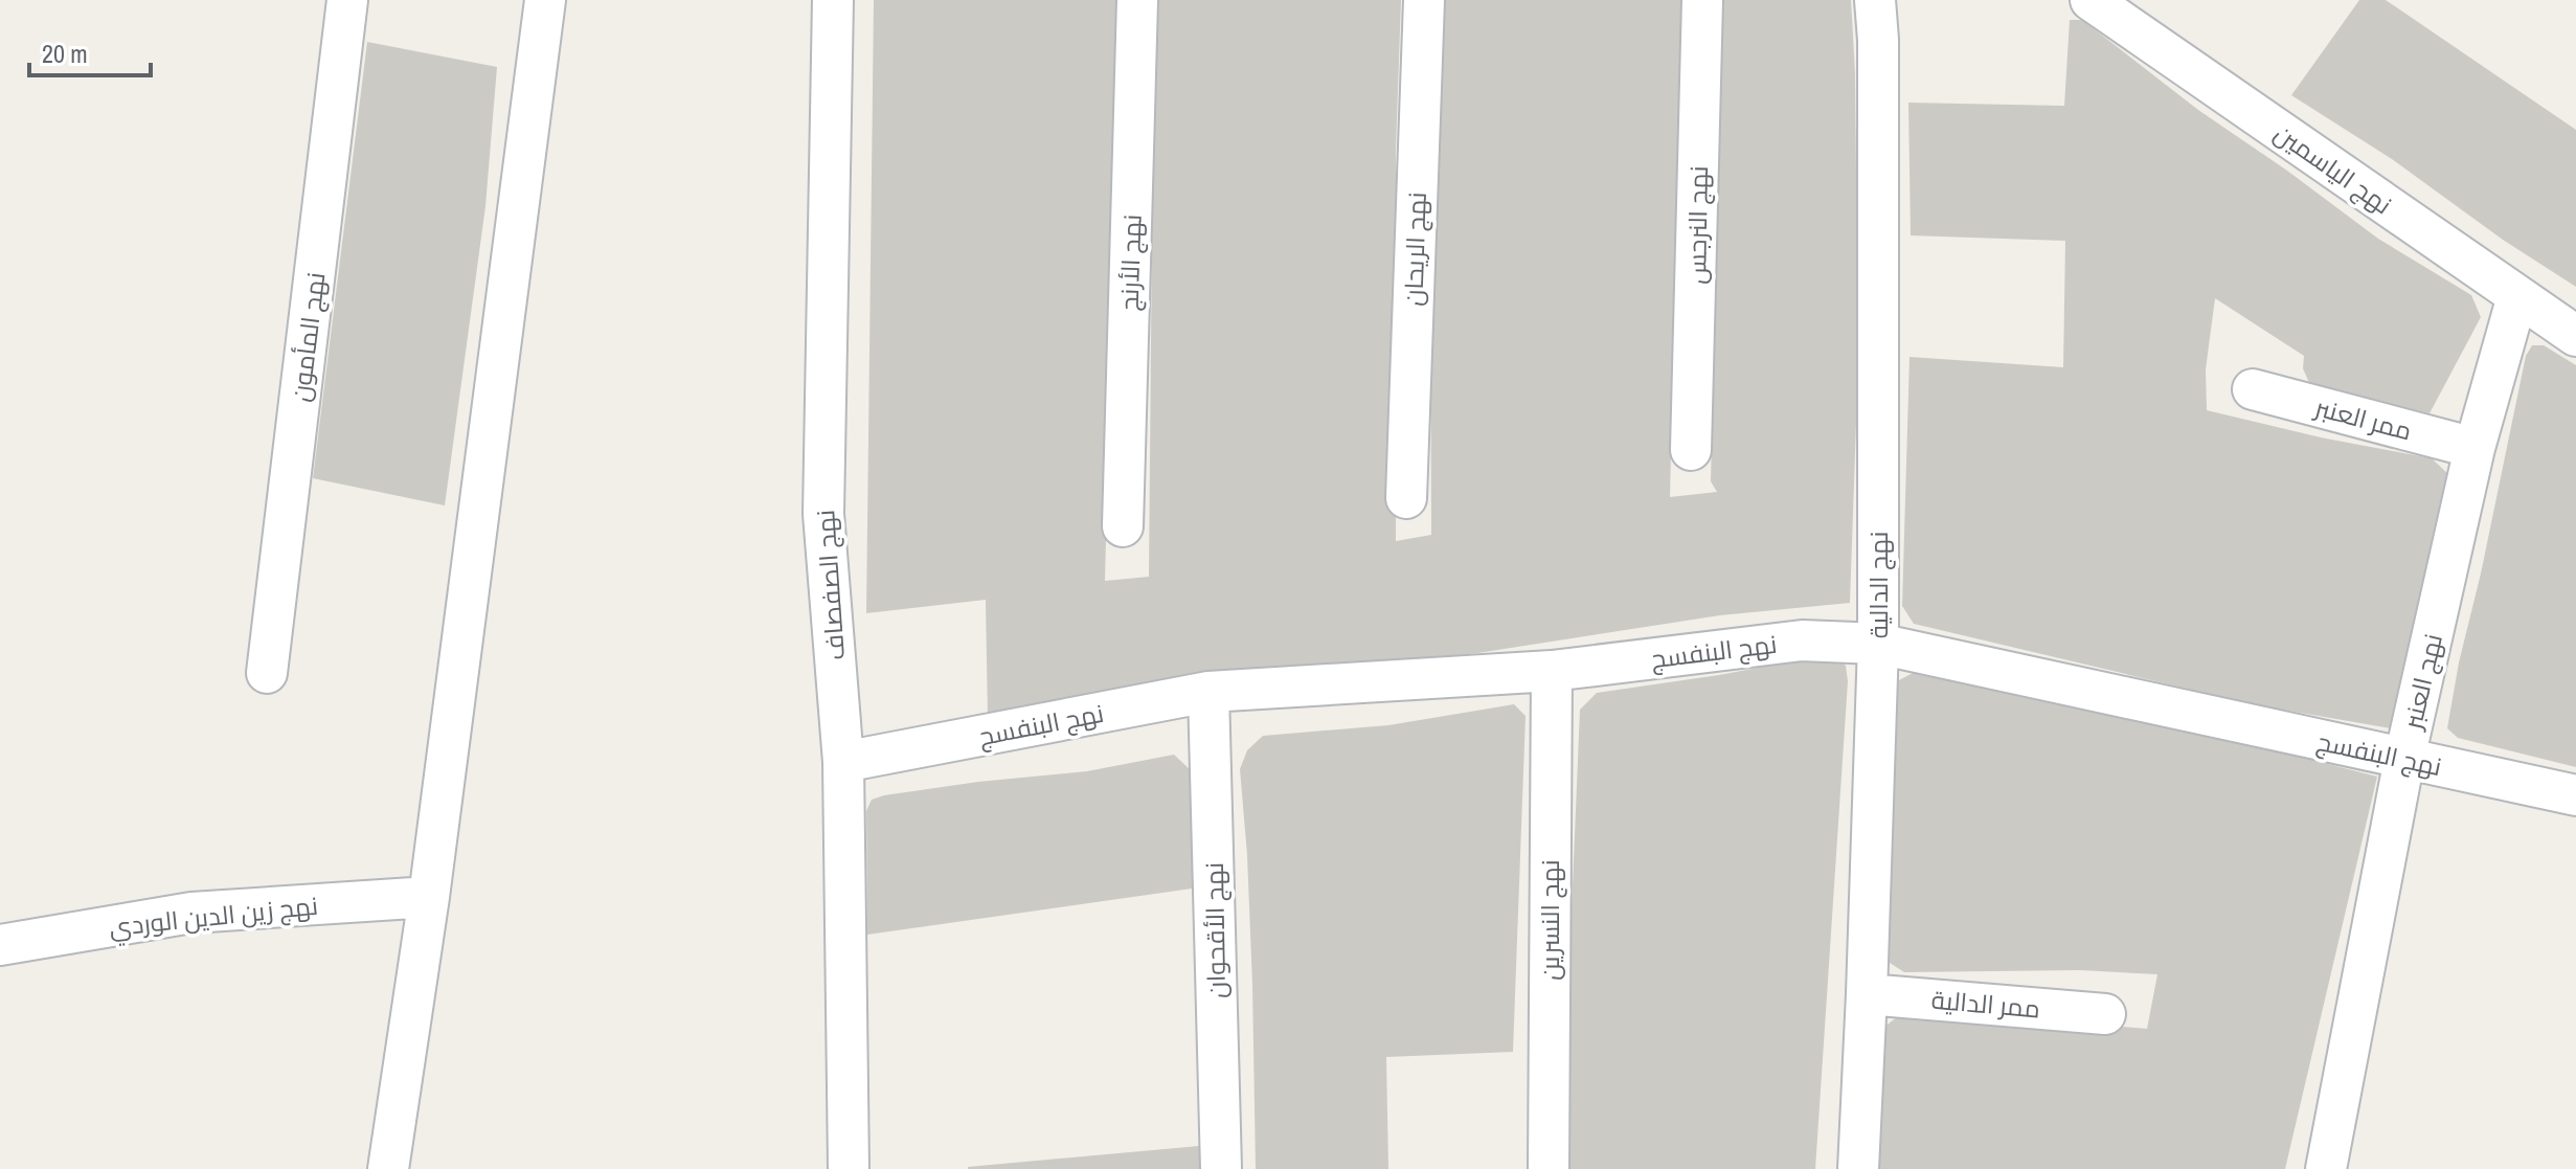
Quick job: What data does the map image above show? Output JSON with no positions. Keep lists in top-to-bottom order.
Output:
{
  "streets": {
    "street": [
      "نهج الياسمين",
      "نهج النرجس",
      "نهج الريحان",
      "نهج الأرنج",
      "نهج المأمون",
      "ممر العنبر",
      "نهج الصفصاف",
      "نهج الدالية",
      "نهج البنفسج",
      "نهج العنبر",
      "نهج زين الدين الوردي",
      "نهج النسرين",
      "نهج الأقحوان",
      "ممر الدالية"
    ]
  },
  "crossings": [
    ["نهج الياسمين", "نهج العنبر"],
    ["ممر العنبر", "نهج العنبر"],
    ["نهج الصفصاف", "نهج البنفسج"],
    ["نهج الدالية", "نهج البنفسج"],
    ["نهج الدالية", "ممر الدالية"],
    ["نهج البنفسج", "نهج العنبر"],
    ["نهج البنفسج", "نهج النسرين"],
    ["نهج البنفسج", "نهج الأقحوان"]
  ],
  "scale_bar": "20 m"
}
